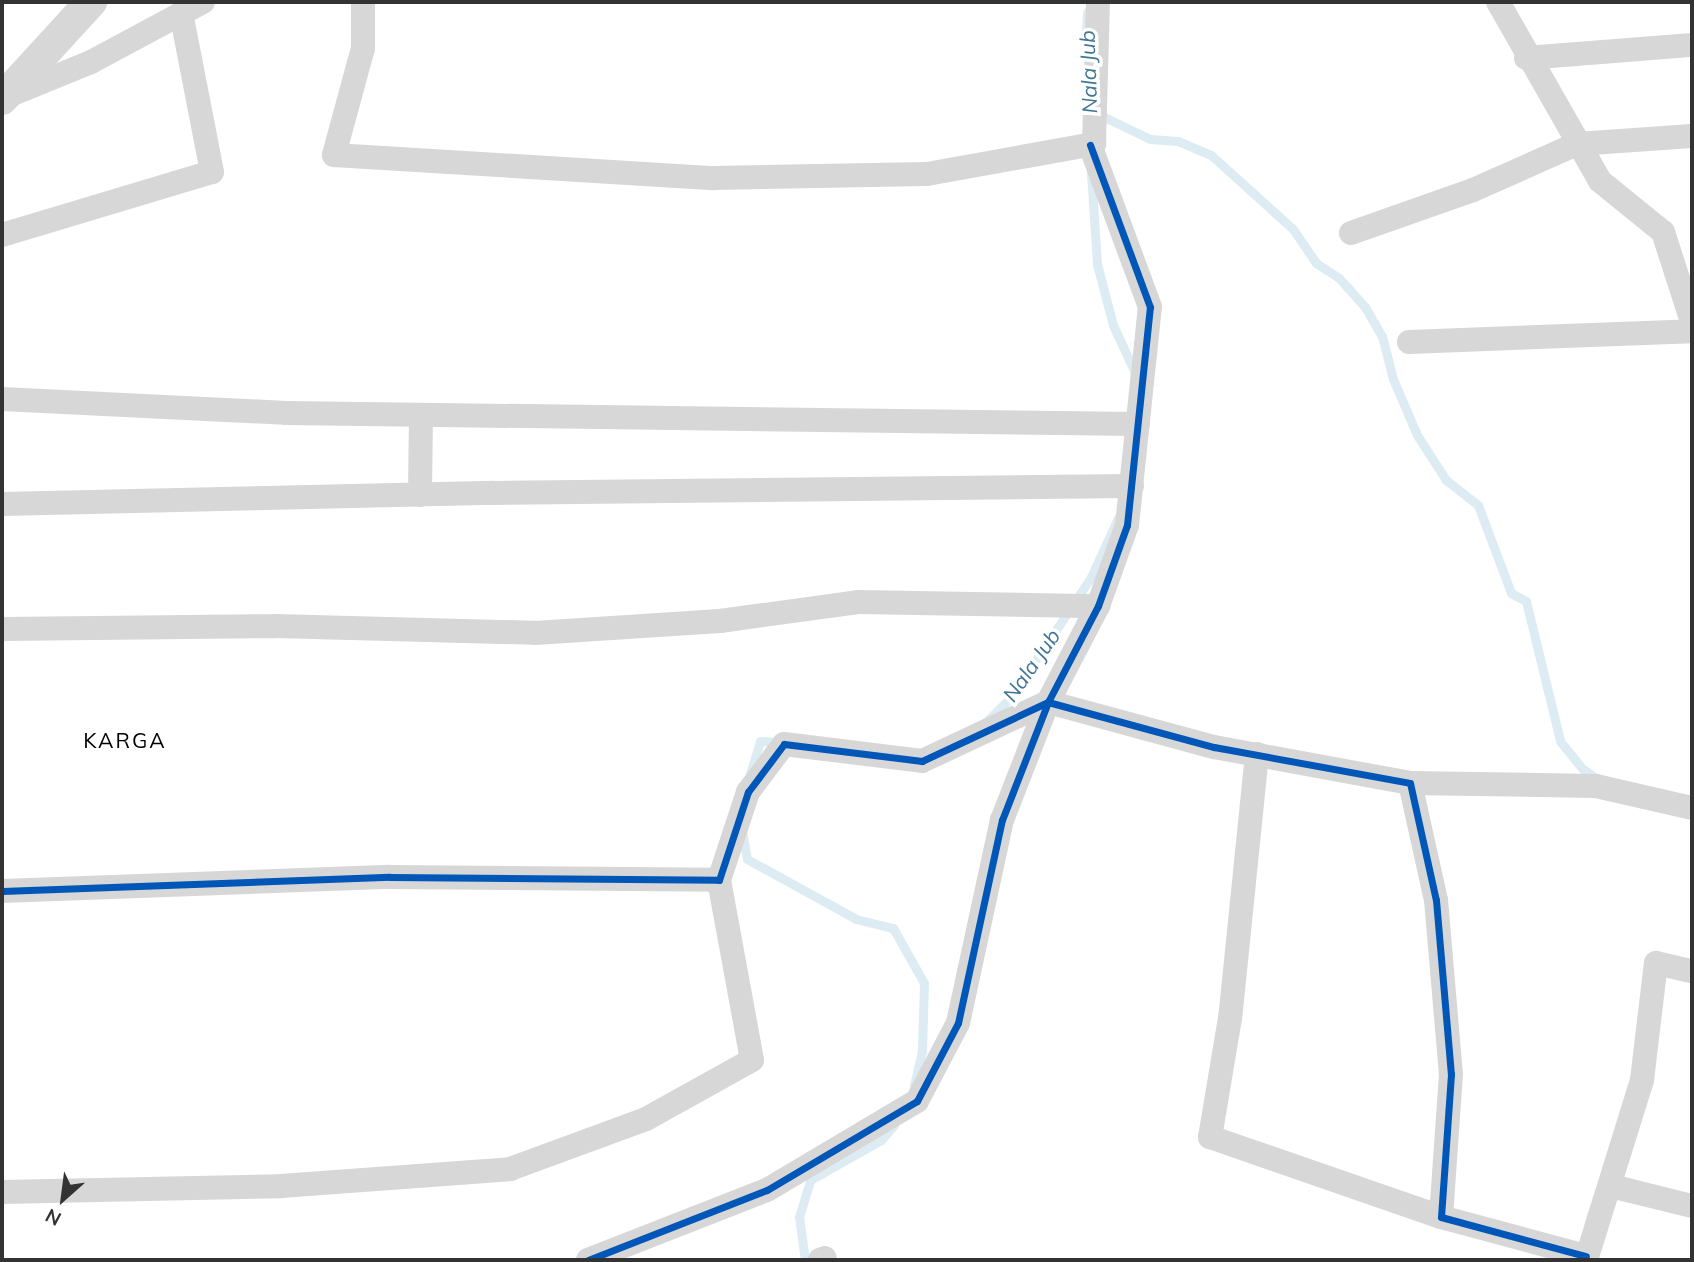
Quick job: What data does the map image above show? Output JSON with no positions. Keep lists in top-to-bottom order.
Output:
{
  "districts": ["KARGA"],
  "water": ["Nala Jub"],
  "north": "bottom left"
}
